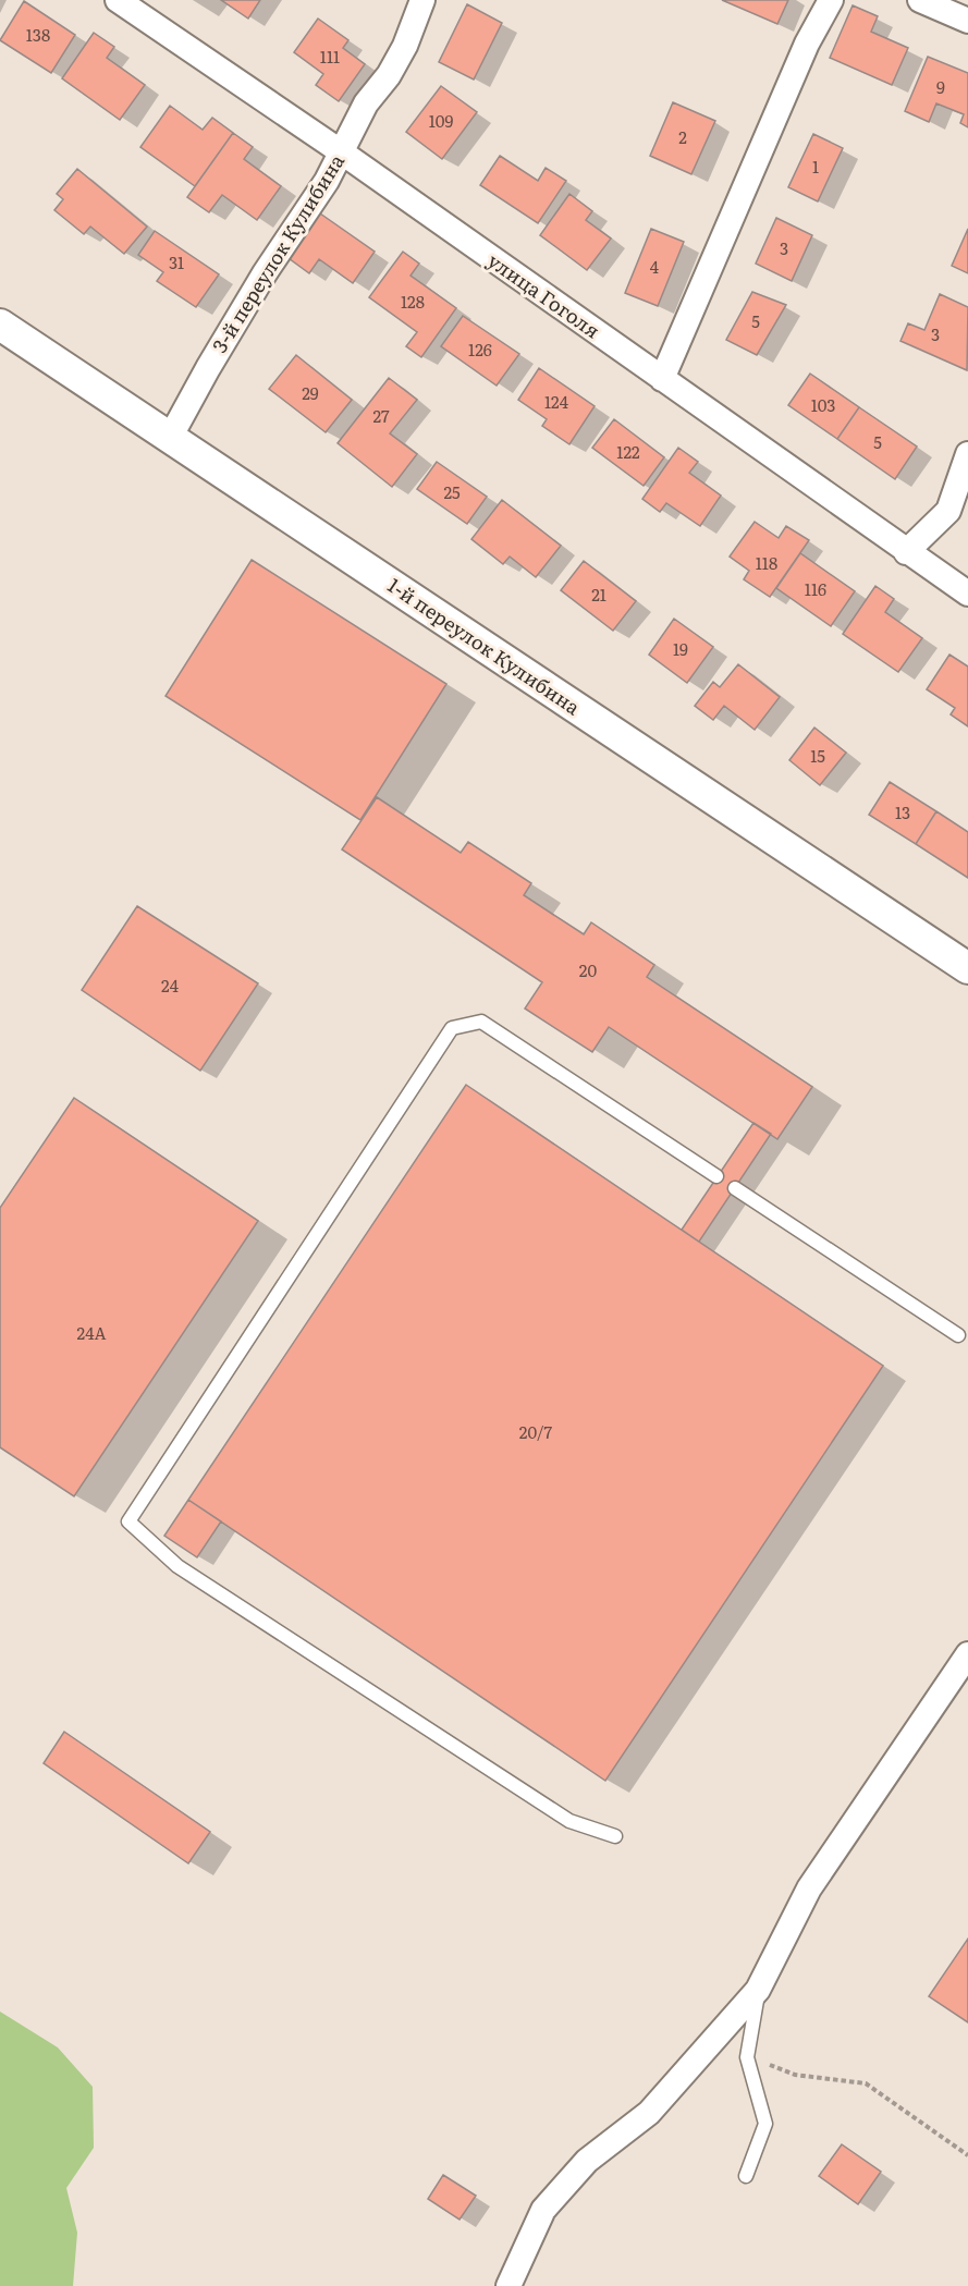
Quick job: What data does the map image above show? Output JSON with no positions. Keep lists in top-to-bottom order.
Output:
{
  "streets": {
    "street": ["3-й переулок Кулибина", "улица Гоголя", "1-й переулок Кулибина"]
  },
  "crossings": [
    ["3-й переулок Кулибина", "улица Гоголя"],
    ["3-й переулок Кулибина", "1-й переулок Кулибина"]
  ],
  "house_numbers": [
    "138",
    "111",
    "9",
    "109",
    "2",
    "1",
    "3",
    "31",
    "4",
    "128",
    "5",
    "3",
    "126",
    "29",
    "124",
    "103",
    "27",
    "5",
    "122",
    "25",
    "118",
    "116",
    "21",
    "19",
    "15",
    "13",
    "20",
    "24",
    "24А",
    "20/7"
  ]
}
